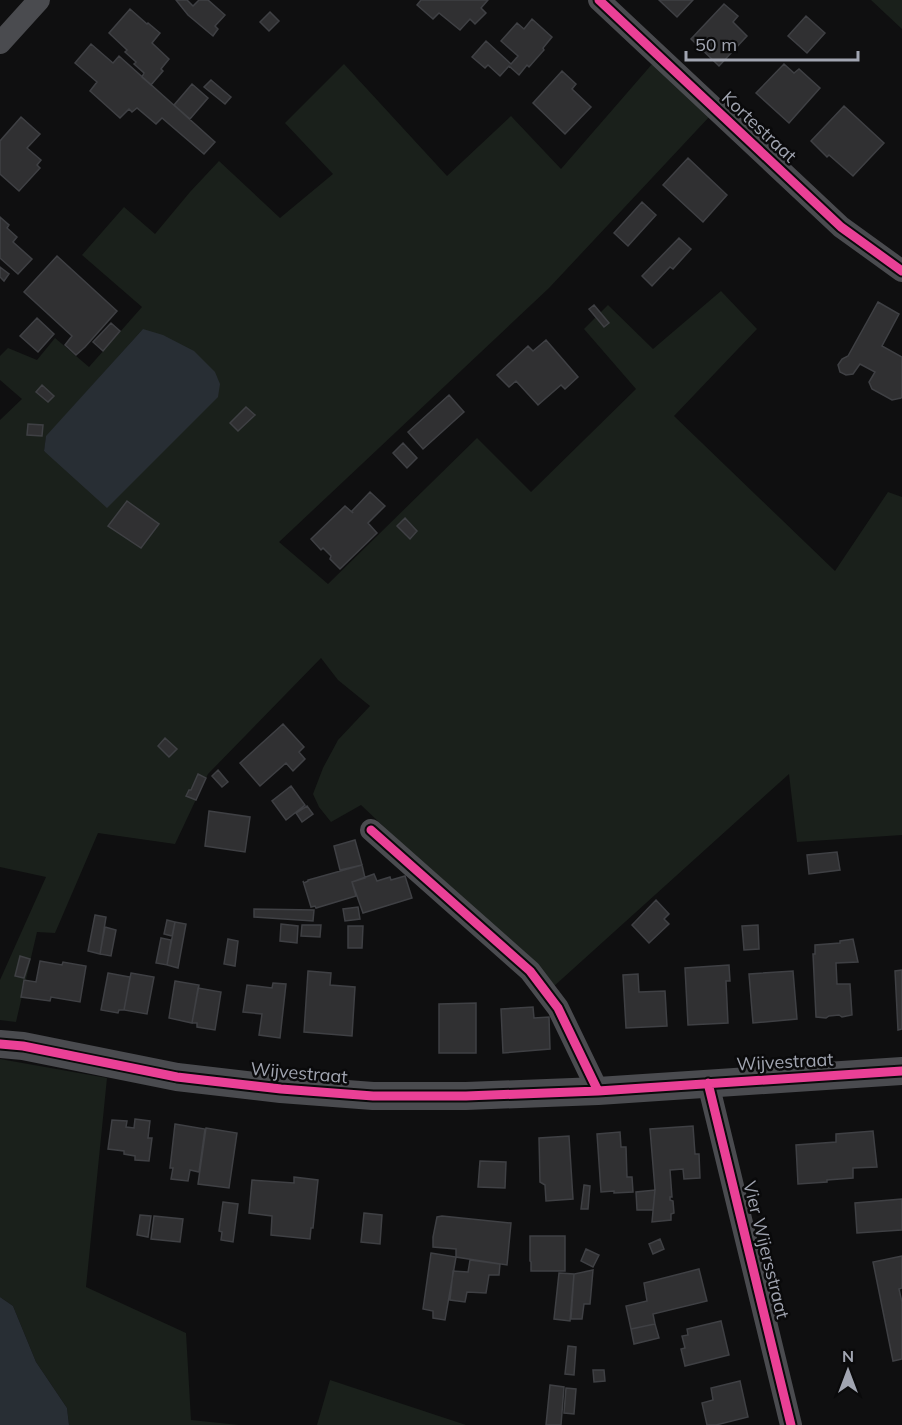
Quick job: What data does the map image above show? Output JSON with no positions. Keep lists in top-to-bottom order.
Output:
{
  "streets": {
    "street": ["Kortestraat", "Wijvestraat", "Vier Wijersstraat"]
  },
  "crossings": [
    ["Wijvestraat", "Vier Wijersstraat"]
  ],
  "scale_bar": "50 m",
  "north": "top"
}
